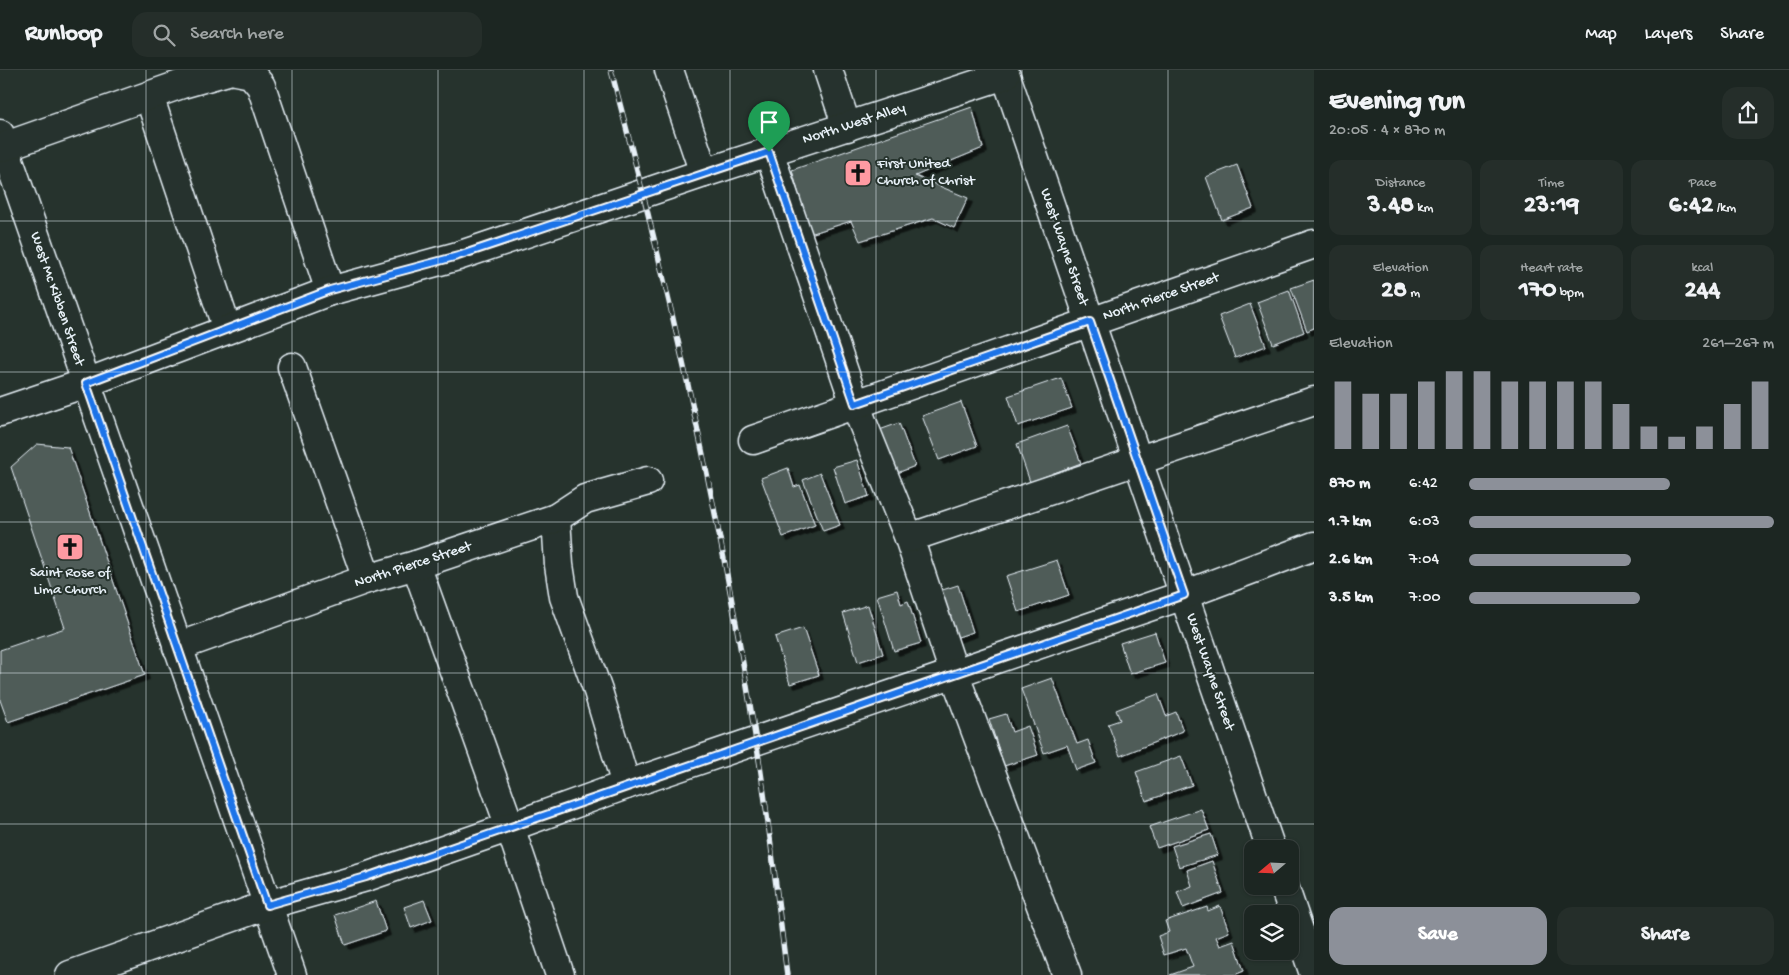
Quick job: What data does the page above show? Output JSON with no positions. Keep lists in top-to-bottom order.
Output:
{
  "streets": {
    "street": [
      "North West Alley",
      "West Wayne Street",
      "North Pierce Street",
      "West Mc Kibben Street"
    ]
  },
  "crossings": [
    ["North West Alley", "West Wayne Street"],
    ["North West Alley", "West Mc Kibben Street"],
    ["West Wayne Street", "North Pierce Street"],
    ["North Pierce Street", "West Mc Kibben Street"]
  ],
  "places": {
    "church": ["First United Church of Christ", "Saint Rose of Lima Church"]
  },
  "north": "left",
  "page": {
    "header": "Runloop",
    "search": "Search here",
    "nav": ["Map", "Layers", "Share"],
    "heading": ["Evening run", "20:05 · 4 × 870 m"],
    "stats": [
      ["Distance", "3.48 km"],
      ["Time", "23:19"],
      ["Pace", "6:42 /km"],
      ["Elevation", "28 m"],
      ["Heart rate", "170 bpm"],
      ["kcal", "244"]
    ],
    "chart": ["Elevation", "261–267 m"],
    "list": [
      {
        "name": "870 m",
        "note": "6:42"
      },
      {
        "name": "1.7 km",
        "note": "6:03"
      },
      {
        "name": "2.6 km",
        "note": "7:04"
      },
      {
        "name": "3.5 km",
        "note": "7:00"
      }
    ],
    "buttons": ["Save", "Share"]
  }
}
